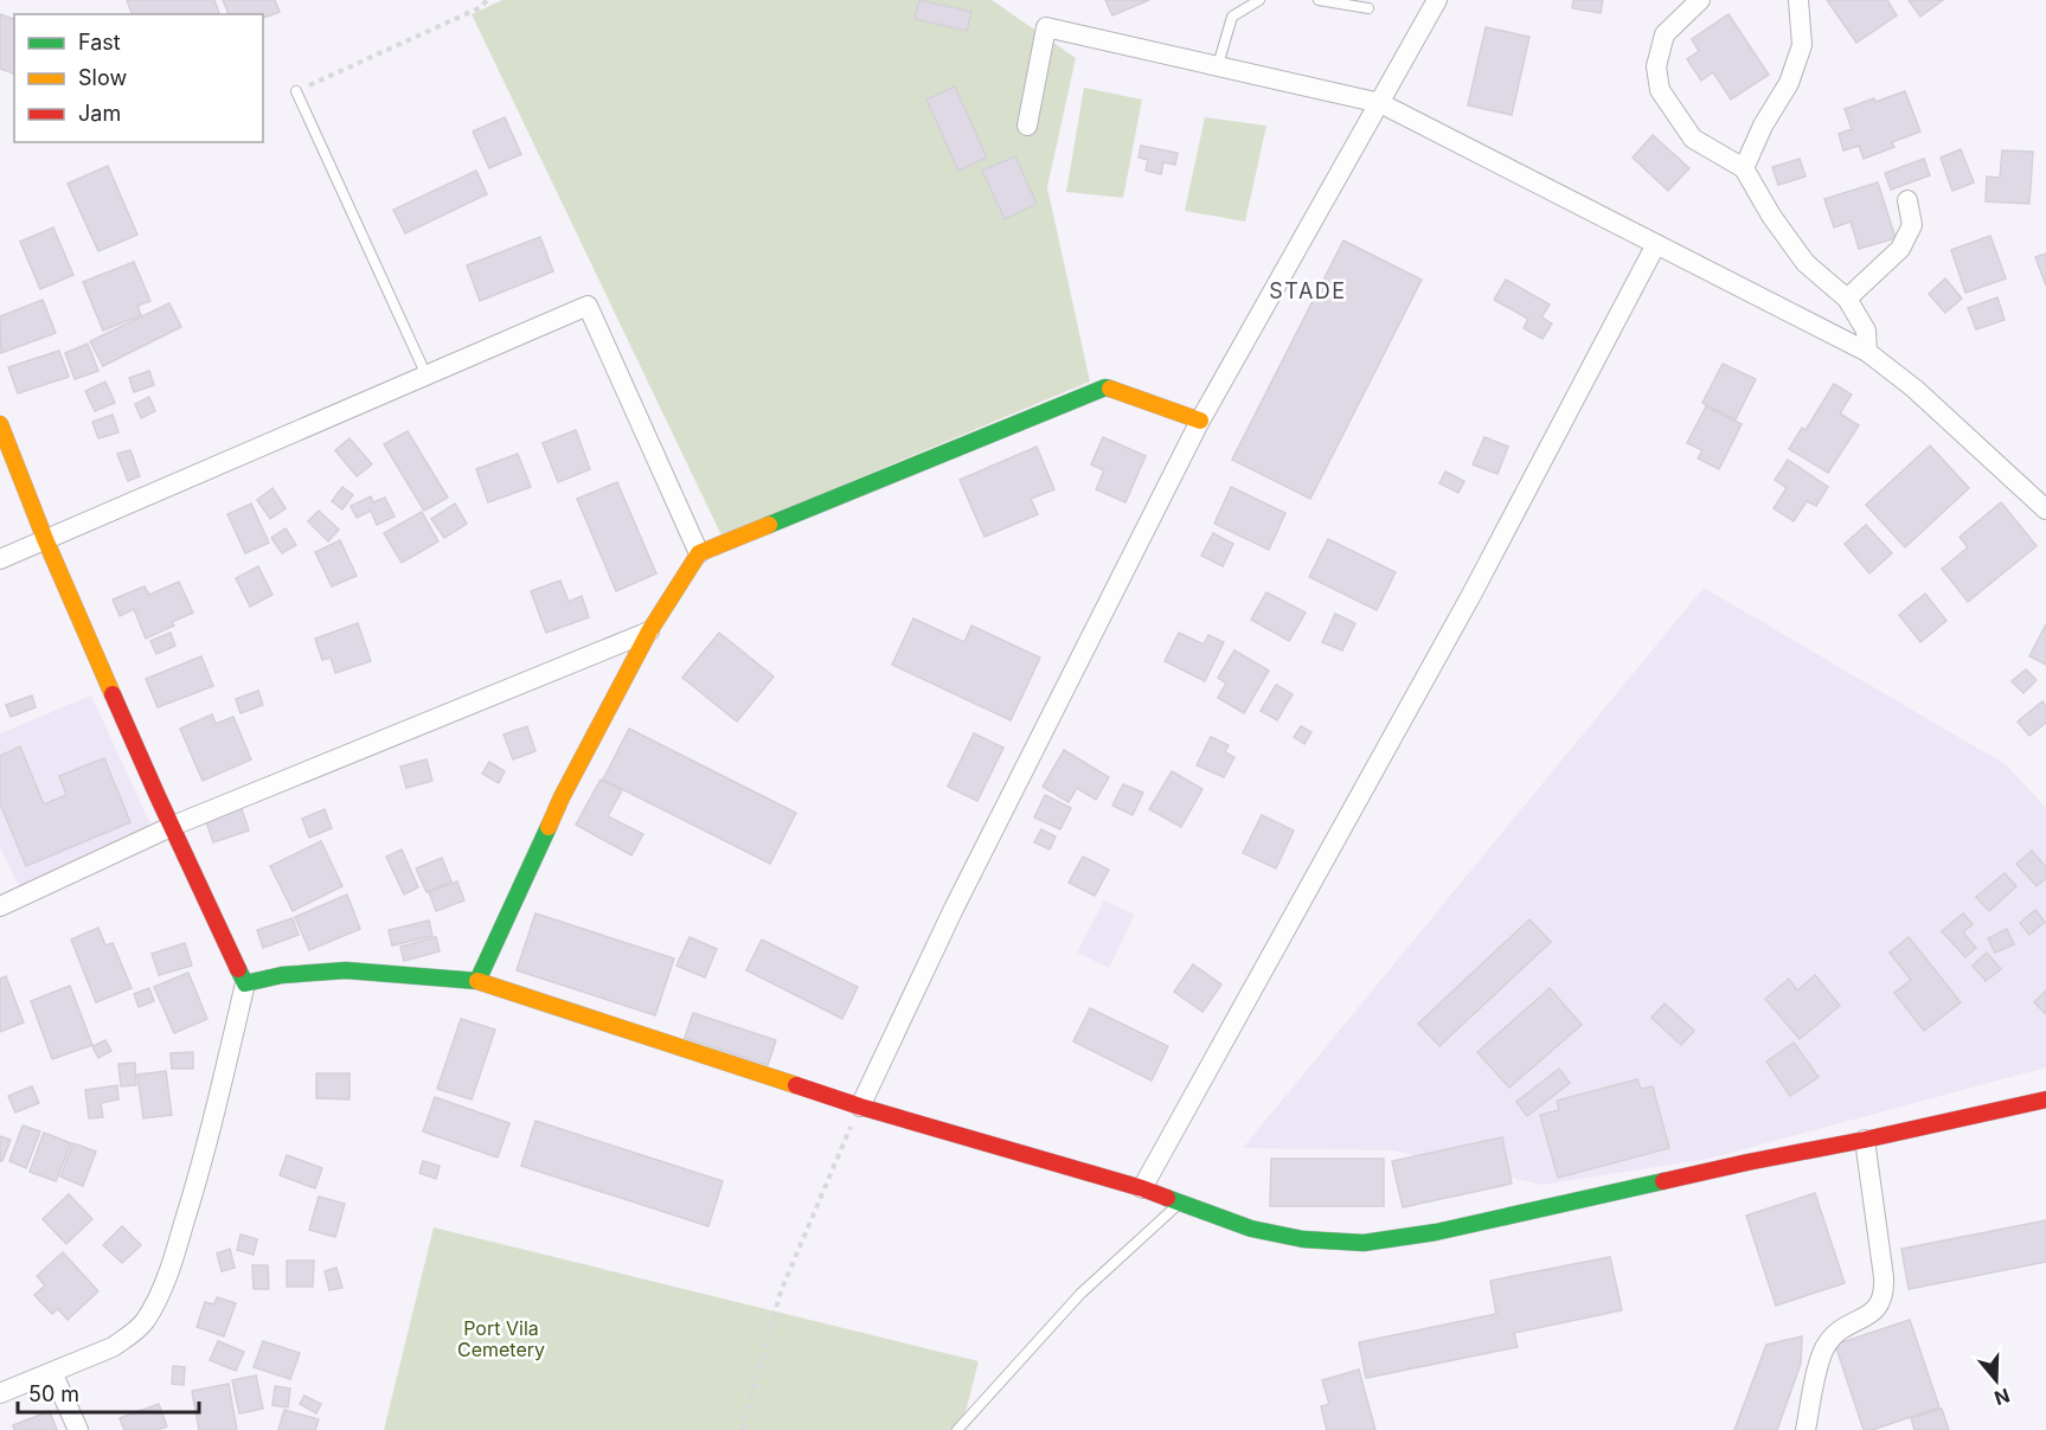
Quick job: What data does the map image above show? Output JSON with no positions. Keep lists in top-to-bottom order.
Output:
{
  "districts": ["STADE"],
  "parks": ["Port Vila Cemetery"],
  "legend": ["Fast", "Slow", "Jam"],
  "scale_bar": "50 m",
  "north": "bottom"
}
